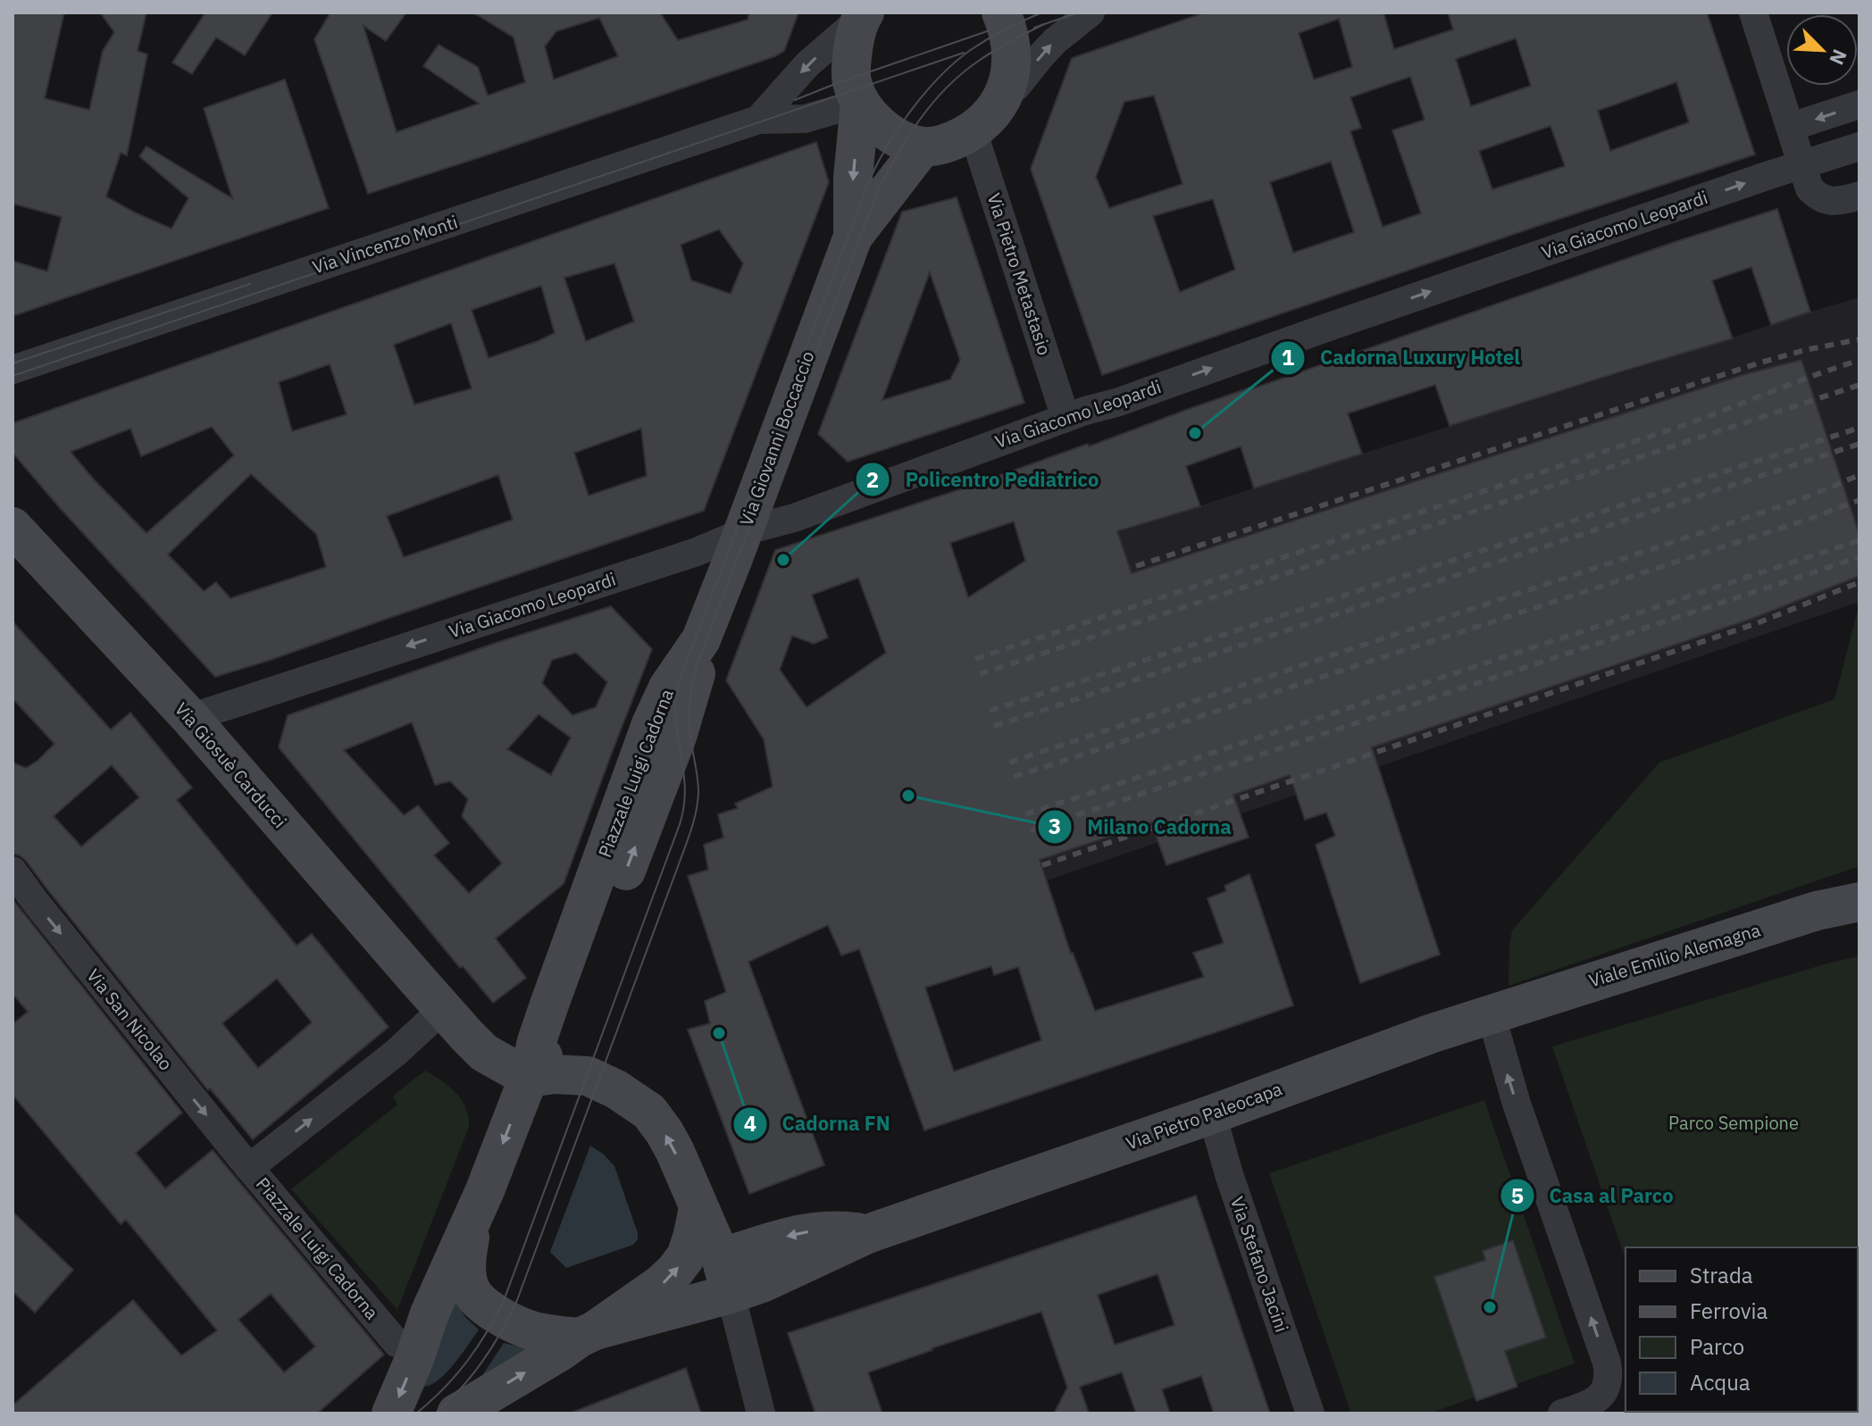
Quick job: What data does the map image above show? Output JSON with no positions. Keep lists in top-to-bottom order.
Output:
{
  "streets": {
    "street": [
      "Via Giacomo Leopardi",
      "Via Vincenzo Monti",
      "Via Pietro Metastasio",
      "Via Giovanni Boccaccio",
      "Via Giosuè Carducci",
      "Piazzale Luigi Cadorna",
      "Viale Emilio Alemagna",
      "Via San Nicolao",
      "Via Pietro Paleocapa",
      "Via Stefano Jacini"
    ]
  },
  "crossings": [
    ["Via Giacomo Leopardi", "Via Pietro Metastasio"],
    ["Via Giacomo Leopardi", "Via Giovanni Boccaccio"],
    ["Via Giacomo Leopardi", "Via Giosuè Carducci"],
    ["Via Vincenzo Monti", "Via Giovanni Boccaccio"],
    ["Via Giovanni Boccaccio", "Piazzale Luigi Cadorna"],
    ["Via Giosuè Carducci", "Piazzale Luigi Cadorna"],
    ["Piazzale Luigi Cadorna", "Via San Nicolao"],
    ["Piazzale Luigi Cadorna", "Via Pietro Paleocapa"],
    ["Viale Emilio Alemagna", "Via Pietro Paleocapa"],
    ["Via Pietro Paleocapa", "Via Stefano Jacini"]
  ],
  "one_way": ["Via San Nicolao"],
  "parks": ["Parco Sempione"],
  "places": [
    "Cadorna Luxury Hotel",
    "Policentro Pediatrico",
    "Milano Cadorna",
    "Cadorna FN",
    "Casa al Parco"
  ],
  "legend": [
    "Strada",
    "Ferrovia",
    "Parco",
    "Acqua"
  ],
  "north": "bottom right"
}
